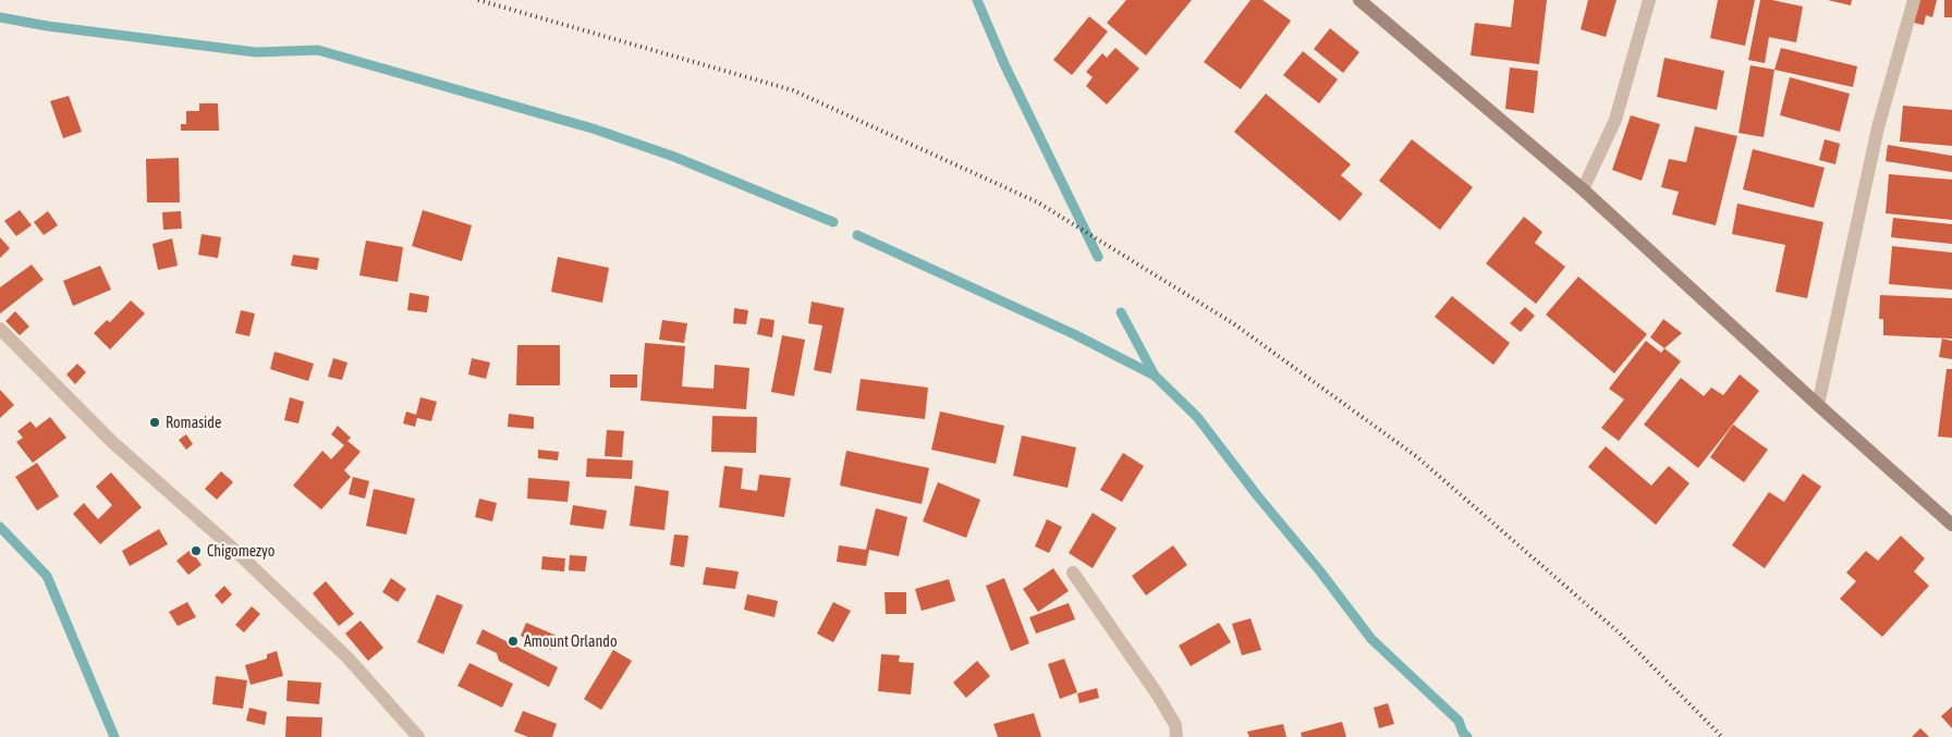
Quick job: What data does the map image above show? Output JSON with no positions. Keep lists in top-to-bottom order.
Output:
{
  "places": ["Romaside", "Chigomezyo", "Amount Orlando"]
}
